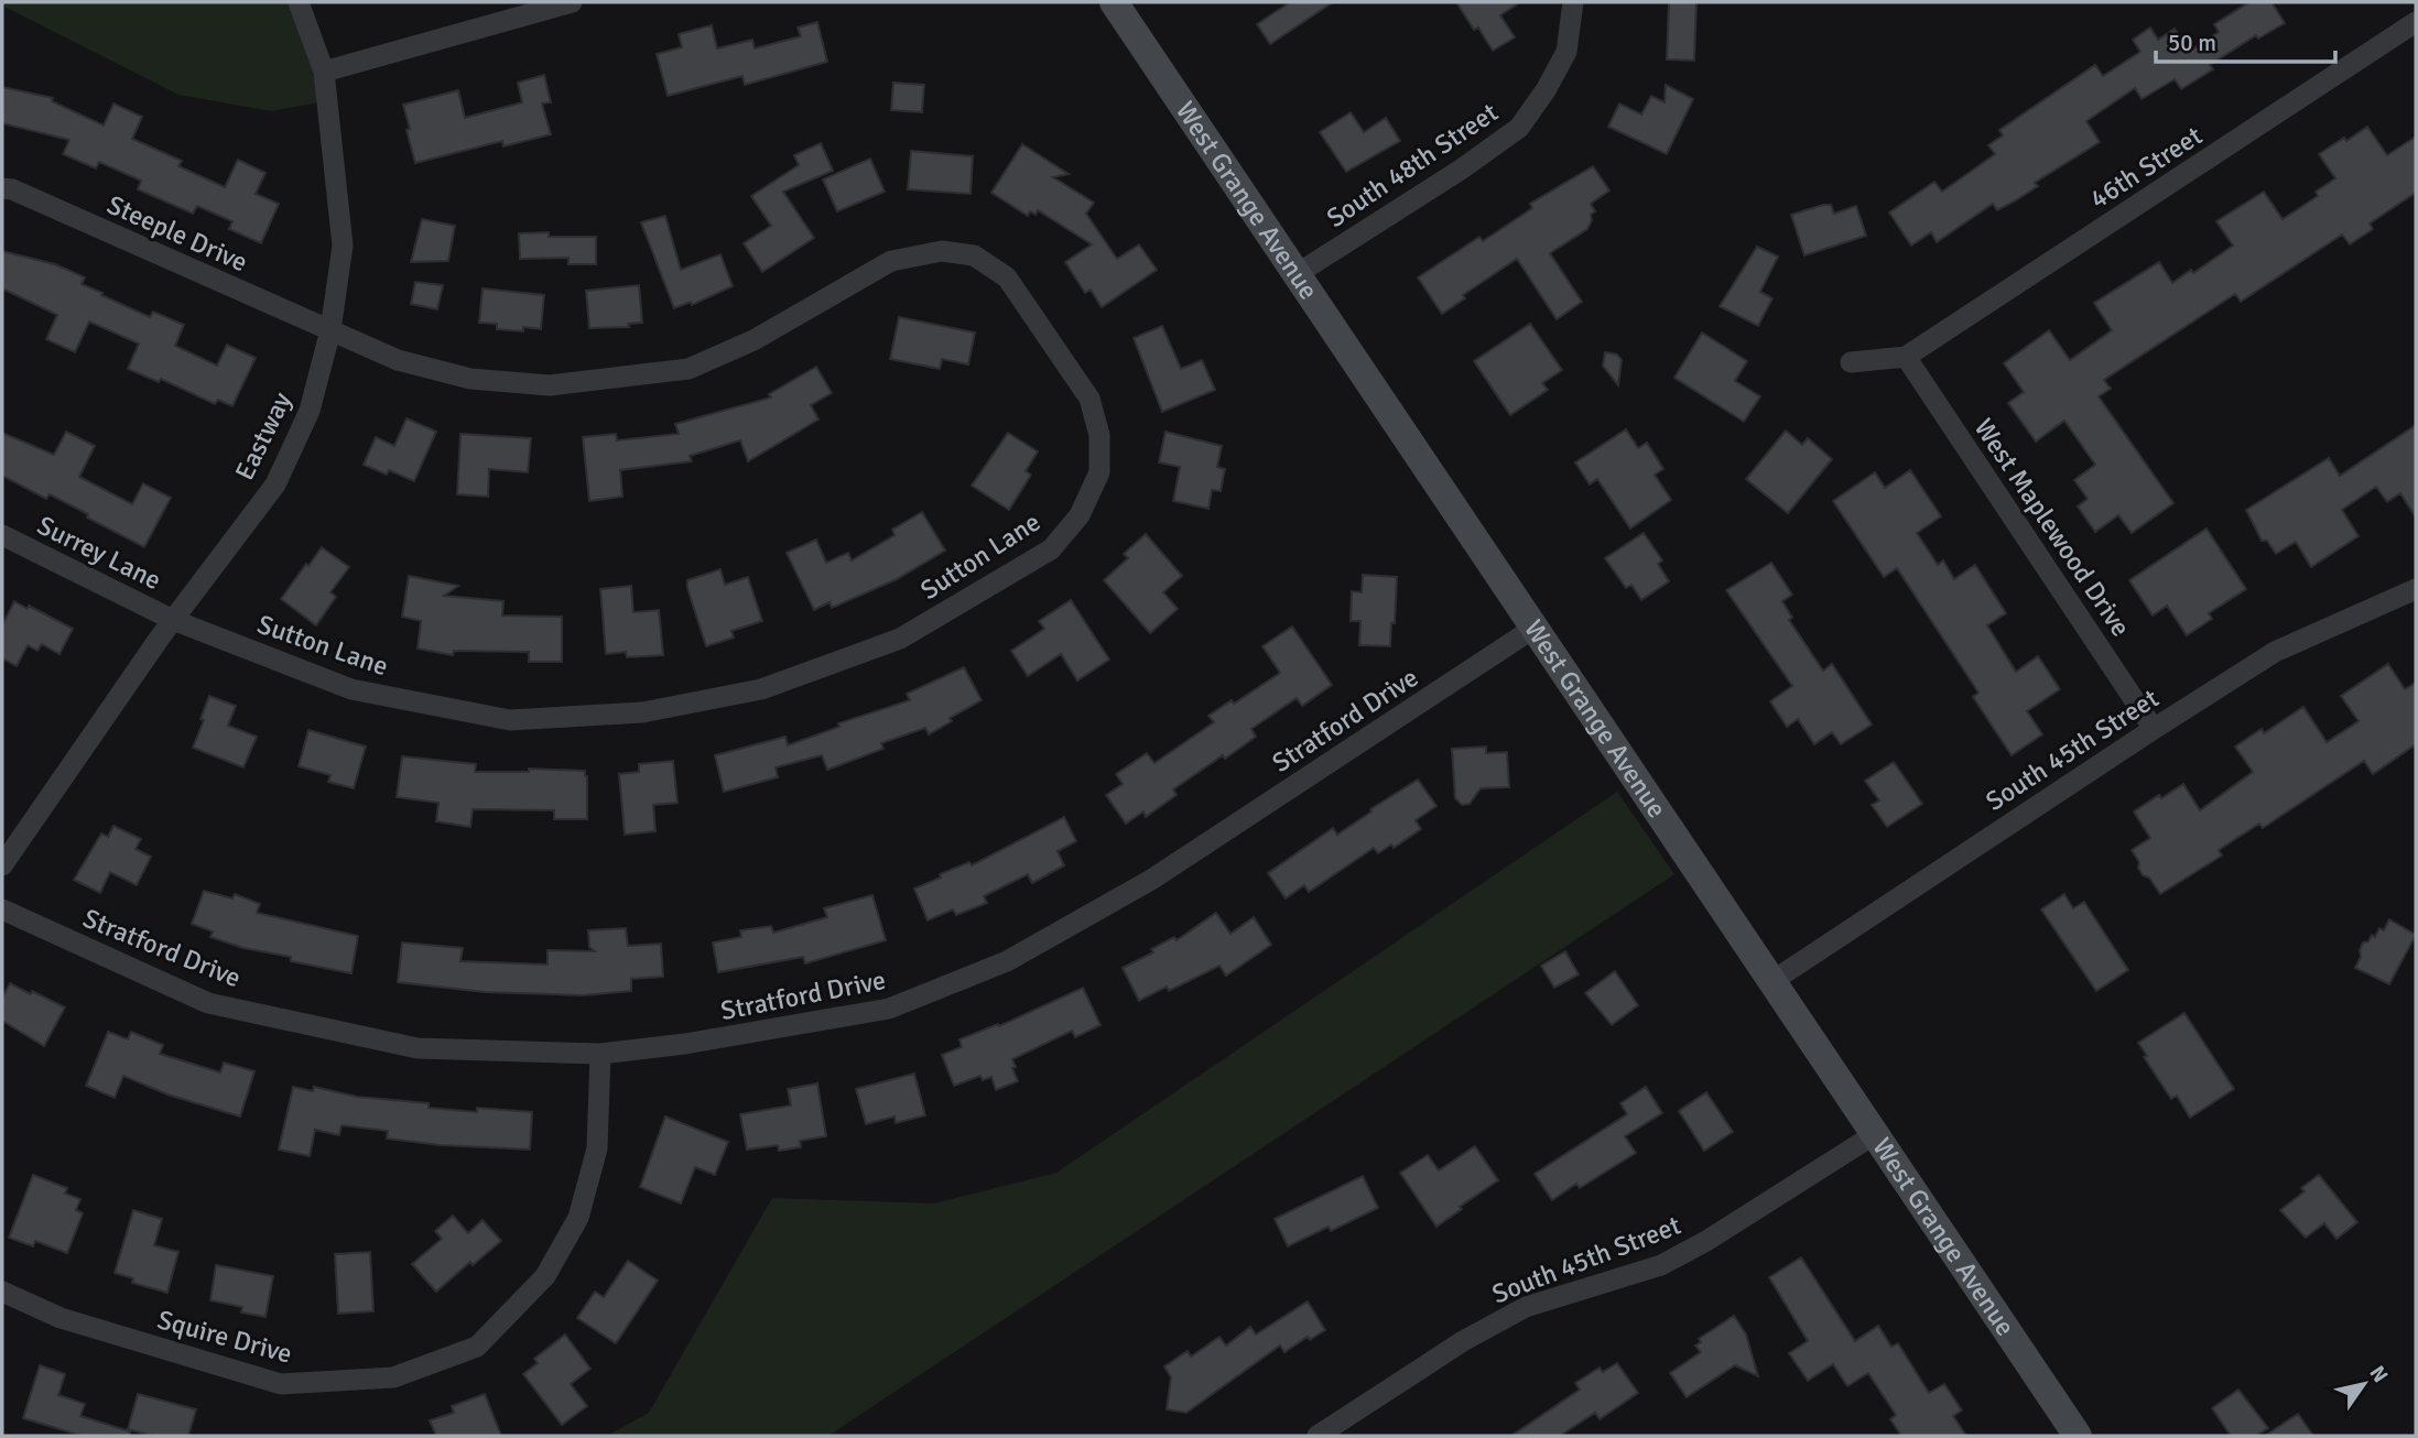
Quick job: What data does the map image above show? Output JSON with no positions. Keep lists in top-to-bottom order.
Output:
{
  "streets": {
    "street": [
      "South 48th Street",
      "46th Street",
      "West Grange Avenue",
      "Steeple Drive",
      "Eastway",
      "West Maplewood Drive",
      "Surrey Lane",
      "Sutton Lane",
      "Stratford Drive",
      "South 45th Street",
      "Squire Drive"
    ]
  },
  "crossings": [
    ["South 48th Street", "West Grange Avenue"],
    ["46th Street", "West Maplewood Drive"],
    ["West Grange Avenue", "Stratford Drive"],
    ["West Grange Avenue", "South 45th Street"],
    ["Steeple Drive", "Eastway"],
    ["Steeple Drive", "Sutton Lane"],
    ["Eastway", "Surrey Lane"],
    ["Eastway", "Sutton Lane"],
    ["West Maplewood Drive", "South 45th Street"],
    ["Surrey Lane", "Sutton Lane"],
    ["Stratford Drive", "Squire Drive"]
  ],
  "scale_bar": "50 m",
  "north": "top right"
}
